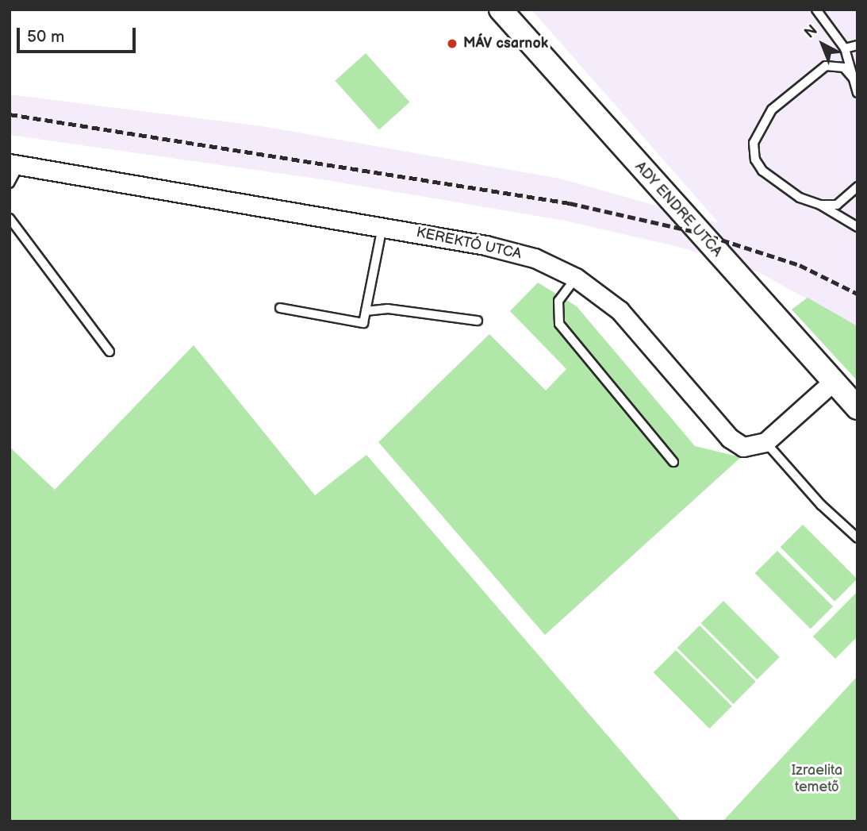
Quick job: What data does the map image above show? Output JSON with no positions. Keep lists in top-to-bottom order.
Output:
{
  "streets": {
    "street": ["ADY ENDRE UTCA", "KEREKTÓ UTCA"]
  },
  "parks": ["Izraelita temető"],
  "places": ["MÁV csarnok"],
  "scale_bar": "50 m",
  "north": "top left"
}
